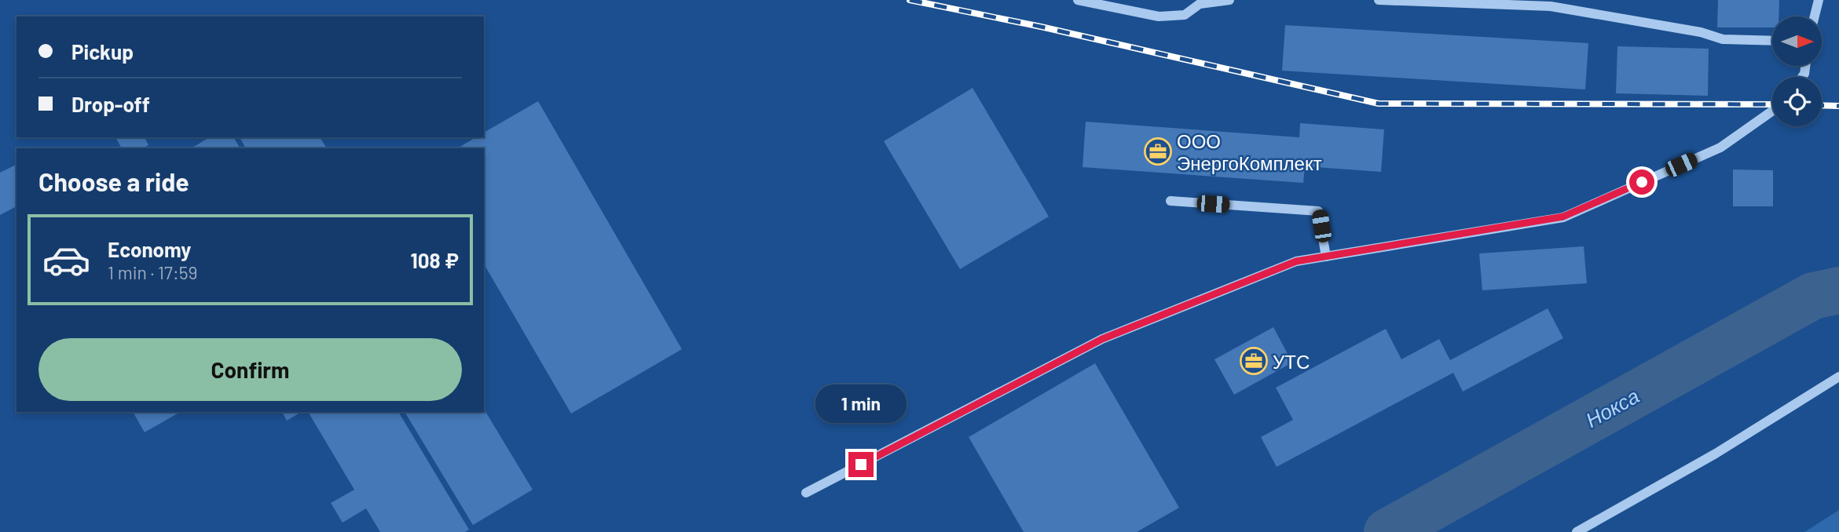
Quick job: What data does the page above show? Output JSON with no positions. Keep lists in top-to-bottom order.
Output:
{
  "water": ["Нокса"],
  "places": {
    "office": ["ООО ЭнергоКомплект", "УТС"]
  },
  "north": "right",
  "page": {
    "banner": ["Pickup", "Drop-off"],
    "heading": "Choose a ride",
    "list": [
      {
        "name": "Economy",
        "note": "1 min · 17:59",
        "value": "108 ₽"
      }
    ],
    "buttons": "Confirm",
    "bubble": "1 min"
  }
}
